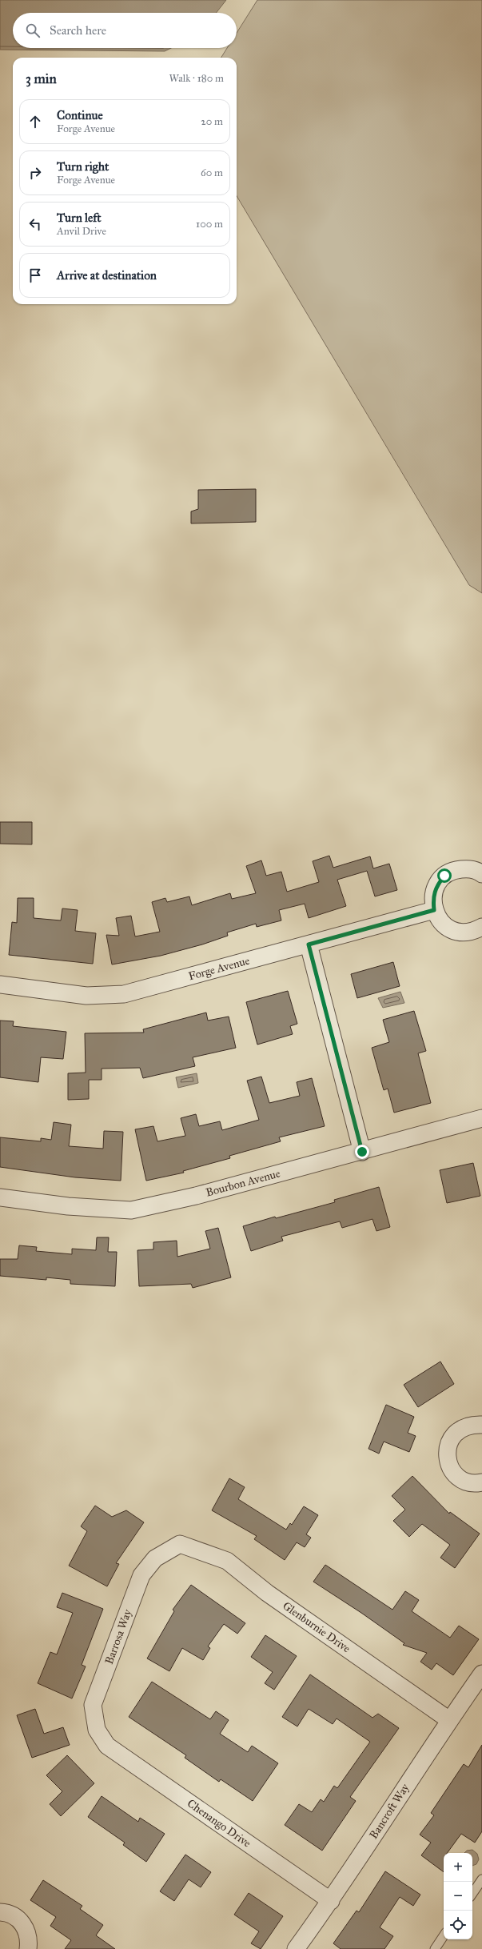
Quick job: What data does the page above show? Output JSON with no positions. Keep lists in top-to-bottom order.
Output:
{
  "streets": {
    "street": [
      "Forge Avenue",
      "Bourbon Avenue",
      "Glenburnie Drive",
      "Barrosa Way",
      "Bancroft Way",
      "Chenango Drive"
    ]
  },
  "crossings": [
    ["Glenburnie Drive", "Barrosa Way"],
    ["Glenburnie Drive", "Bancroft Way"],
    ["Barrosa Way", "Chenango Drive"],
    ["Bancroft Way", "Chenango Drive"]
  ],
  "page": {
    "search": "Search here",
    "heading": ["3 min", "Walk · 180 m"],
    "list": [
      ["Continue", "Forge Avenue", "20 m"],
      ["Turn right", "Forge Avenue", "60 m"],
      ["Turn left", "Anvil Drive", "100 m"],
      "Arrive at destination"
    ],
    "map_buttons": ["+", "−"]
  }
}
